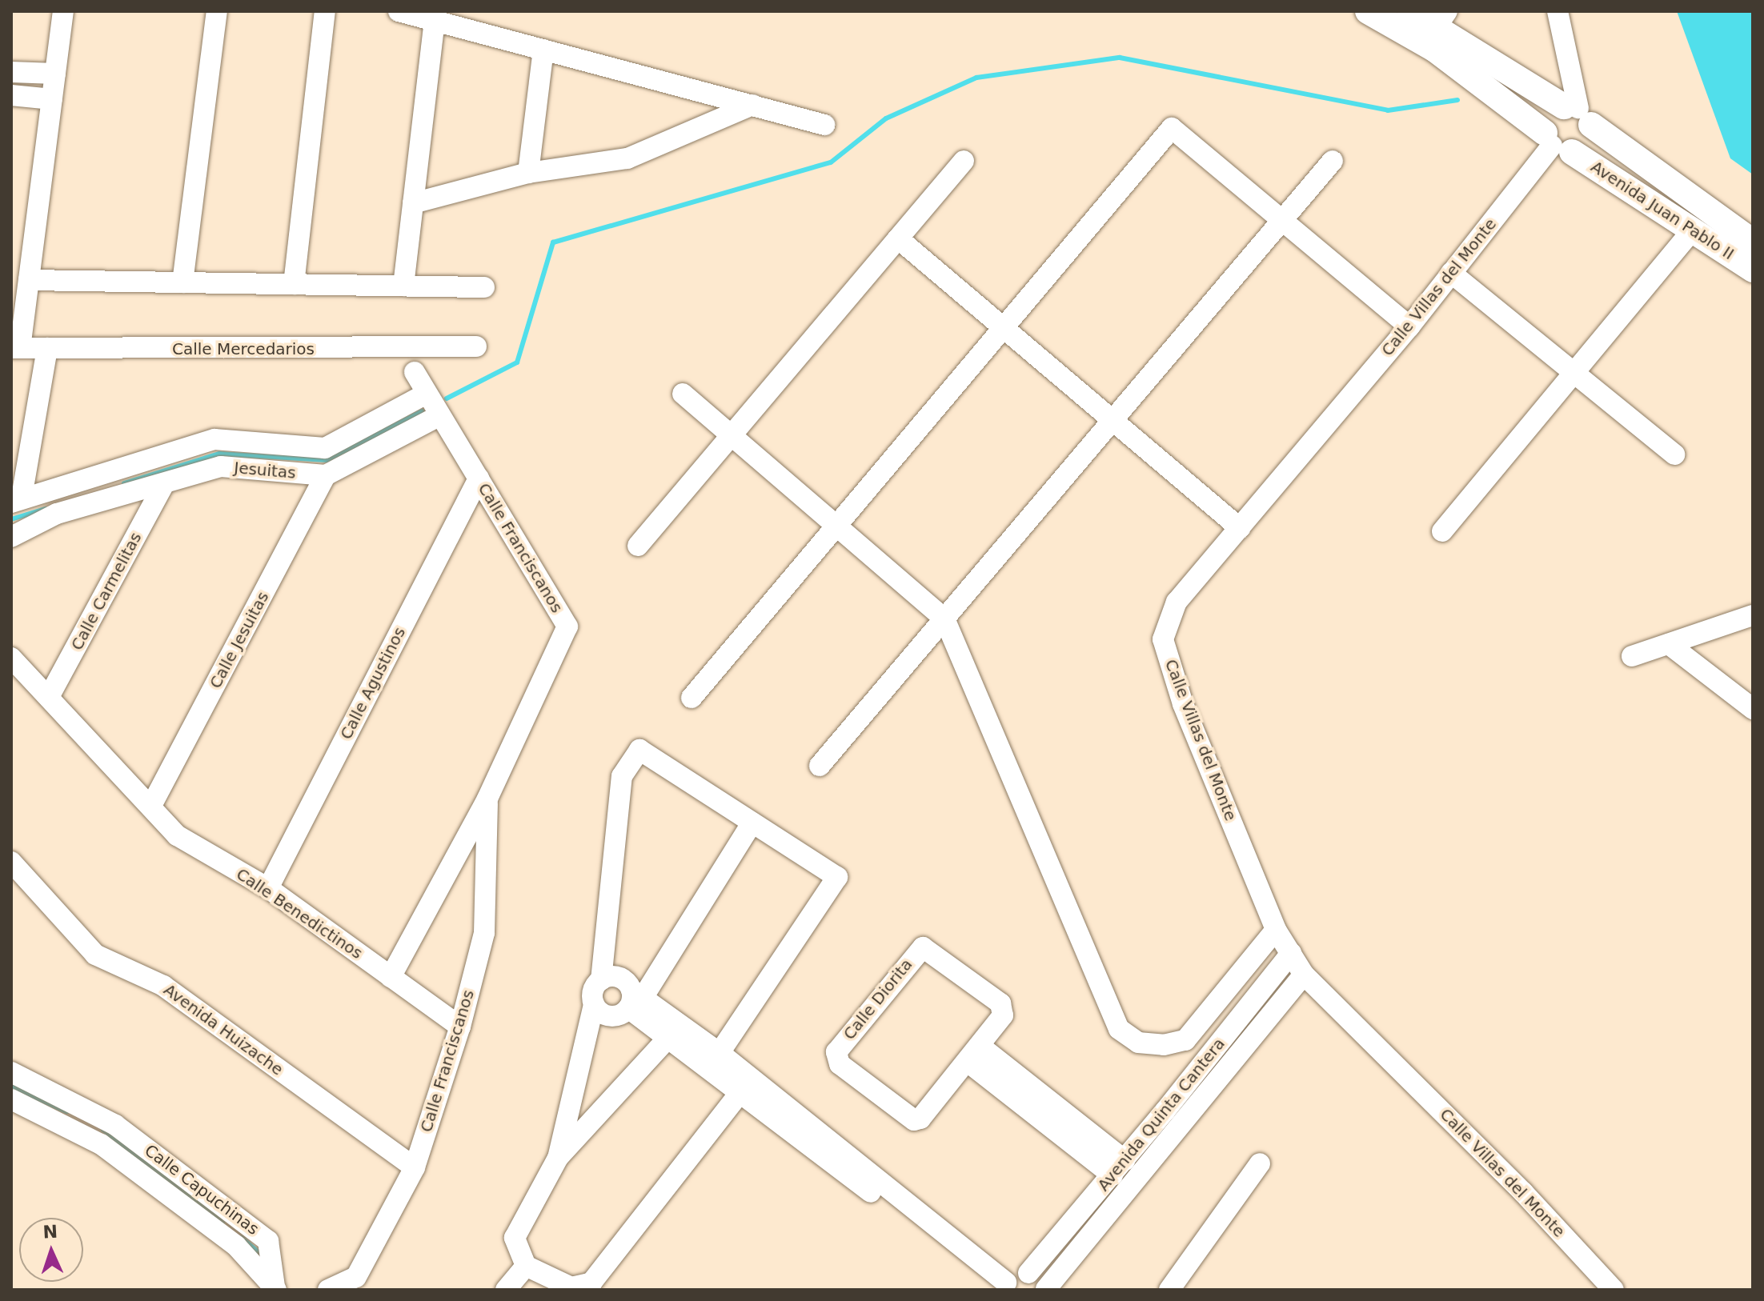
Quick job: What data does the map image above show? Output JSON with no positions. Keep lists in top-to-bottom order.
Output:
{
  "streets": {
    "main road": ["Avenida Juan Pablo II"],
    "street": [
      "Calle Villas del Monte",
      "Calle Mercedarios",
      "Jesuitas",
      "Calle Franciscanos",
      "Calle Carmelitas",
      "Calle Jesuitas",
      "Calle Agustinos",
      "Calle Benedictinos",
      "Calle Diorita",
      "Avenida Huizache",
      "Avenida Quinta Cantera",
      "Calle Capuchinas"
    ]
  },
  "crossings": [
    ["Avenida Juan Pablo II", "Calle Villas del Monte"],
    ["Calle Villas del Monte", "Avenida Quinta Cantera"],
    ["Jesuitas", "Calle Franciscanos"],
    ["Jesuitas", "Calle Carmelitas"],
    ["Jesuitas", "Calle Jesuitas"],
    ["Calle Franciscanos", "Calle Agustinos"],
    ["Calle Franciscanos", "Calle Benedictinos"],
    ["Calle Franciscanos", "Avenida Huizache"],
    ["Calle Carmelitas", "Calle Benedictinos"],
    ["Calle Jesuitas", "Calle Benedictinos"],
    ["Calle Agustinos", "Calle Benedictinos"]
  ],
  "north": "top"
}
